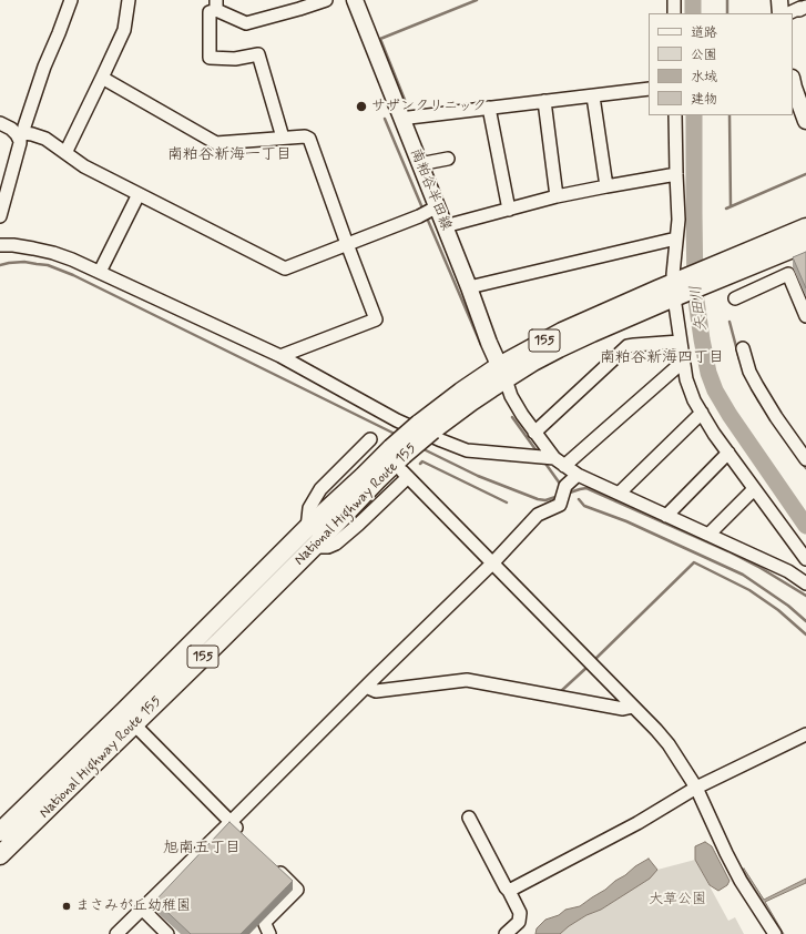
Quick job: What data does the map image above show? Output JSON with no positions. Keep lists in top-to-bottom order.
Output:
{
  "streets": {
    "highway": ["155", "National Highway Route 155"],
    "main road": ["南粕谷半田線"]
  },
  "crossings": [
    ["南粕谷半田線", "National Highway Route 155"]
  ],
  "districts": ["南粕谷新海一丁目", "南粕谷新海四丁目", "旭南五丁目"],
  "water": ["矢田川"],
  "parks": ["大草公園"],
  "places": ["サザンクリニック", "まさみが丘幼稚園"],
  "legend": [
    "道路",
    "公園",
    "水域",
    "建物"
  ]
}
